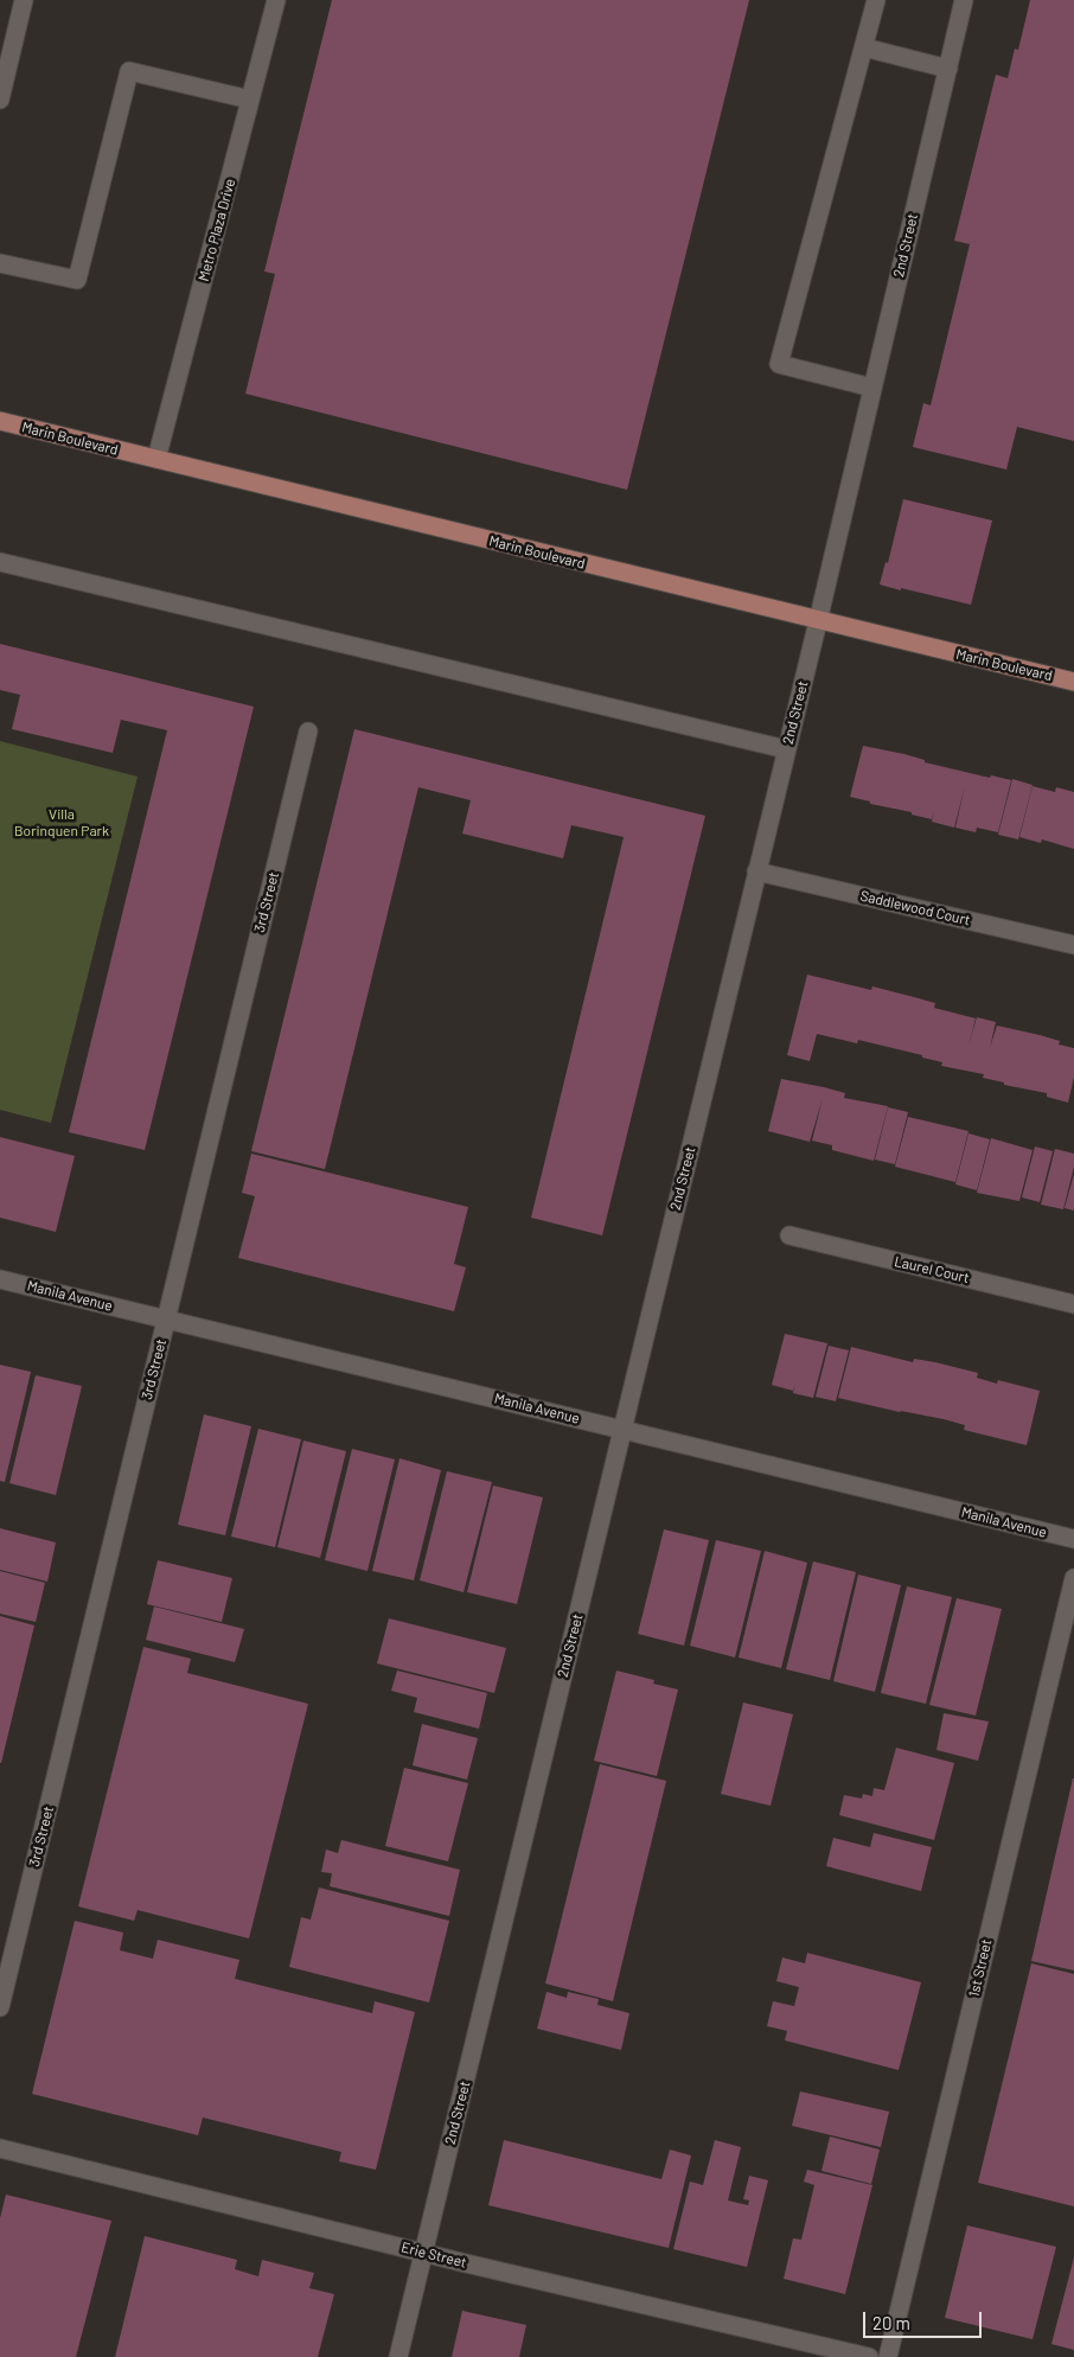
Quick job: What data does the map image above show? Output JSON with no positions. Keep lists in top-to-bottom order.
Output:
{
  "streets": {
    "main road": ["Marin Boulevard"],
    "street": [
      "Metro Plaza Drive",
      "2nd Street",
      "3rd Street",
      "Saddlewood Court",
      "Laurel Court",
      "Manila Avenue",
      "1st Street",
      "Erie Street"
    ]
  },
  "crossings": [
    ["Metro Plaza Drive", "Marin Boulevard"],
    ["2nd Street", "Marin Boulevard"],
    ["2nd Street", "Saddlewood Court"],
    ["2nd Street", "Manila Avenue"],
    ["2nd Street", "Erie Street"],
    ["3rd Street", "Manila Avenue"]
  ],
  "parks": ["Villa Borinquen Park"],
  "scale_bar": "20 m"
}
